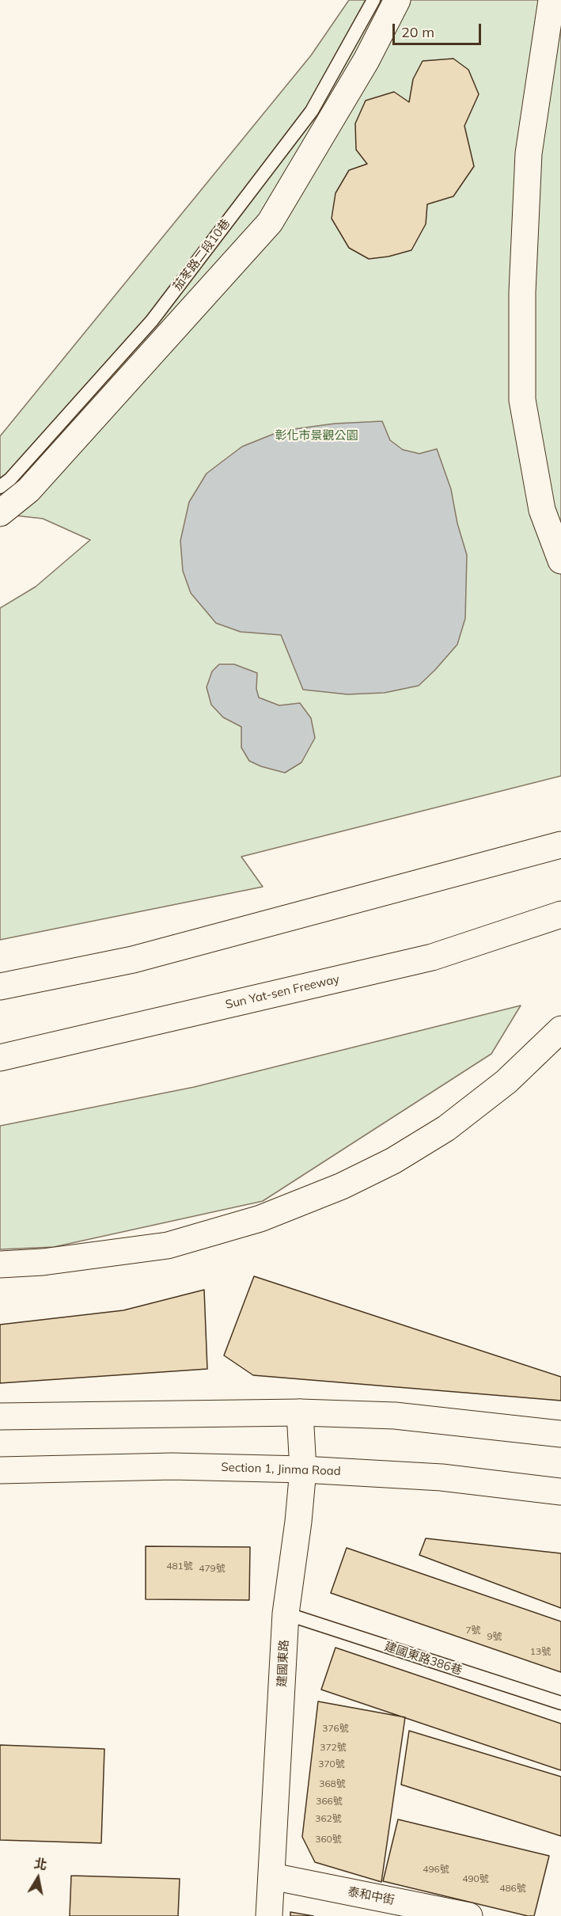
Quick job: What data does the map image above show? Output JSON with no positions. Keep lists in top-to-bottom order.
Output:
{
  "streets": {
    "main road": [
      "Sun Yat-sen Freeway",
      "Section 1, Jinma Road",
      "建國東路",
      "泰和中街"
    ],
    "lane": ["茄苳路二段10巷", "建國東路386巷"]
  },
  "crossings": [
    ["Section 1, Jinma Road", "建國東路"],
    ["建國東路386巷", "建國東路"],
    ["建國東路", "泰和中街"]
  ],
  "parks": ["彰化市景觀公園"],
  "house_numbers": [
    "481號",
    "479號",
    "7號",
    "9號",
    "13號",
    "376號",
    "372號",
    "370號",
    "368號",
    "366號",
    "362號",
    "360號",
    "496號",
    "490號",
    "486號"
  ],
  "scale_bar": "20 m",
  "north": "top"
}
